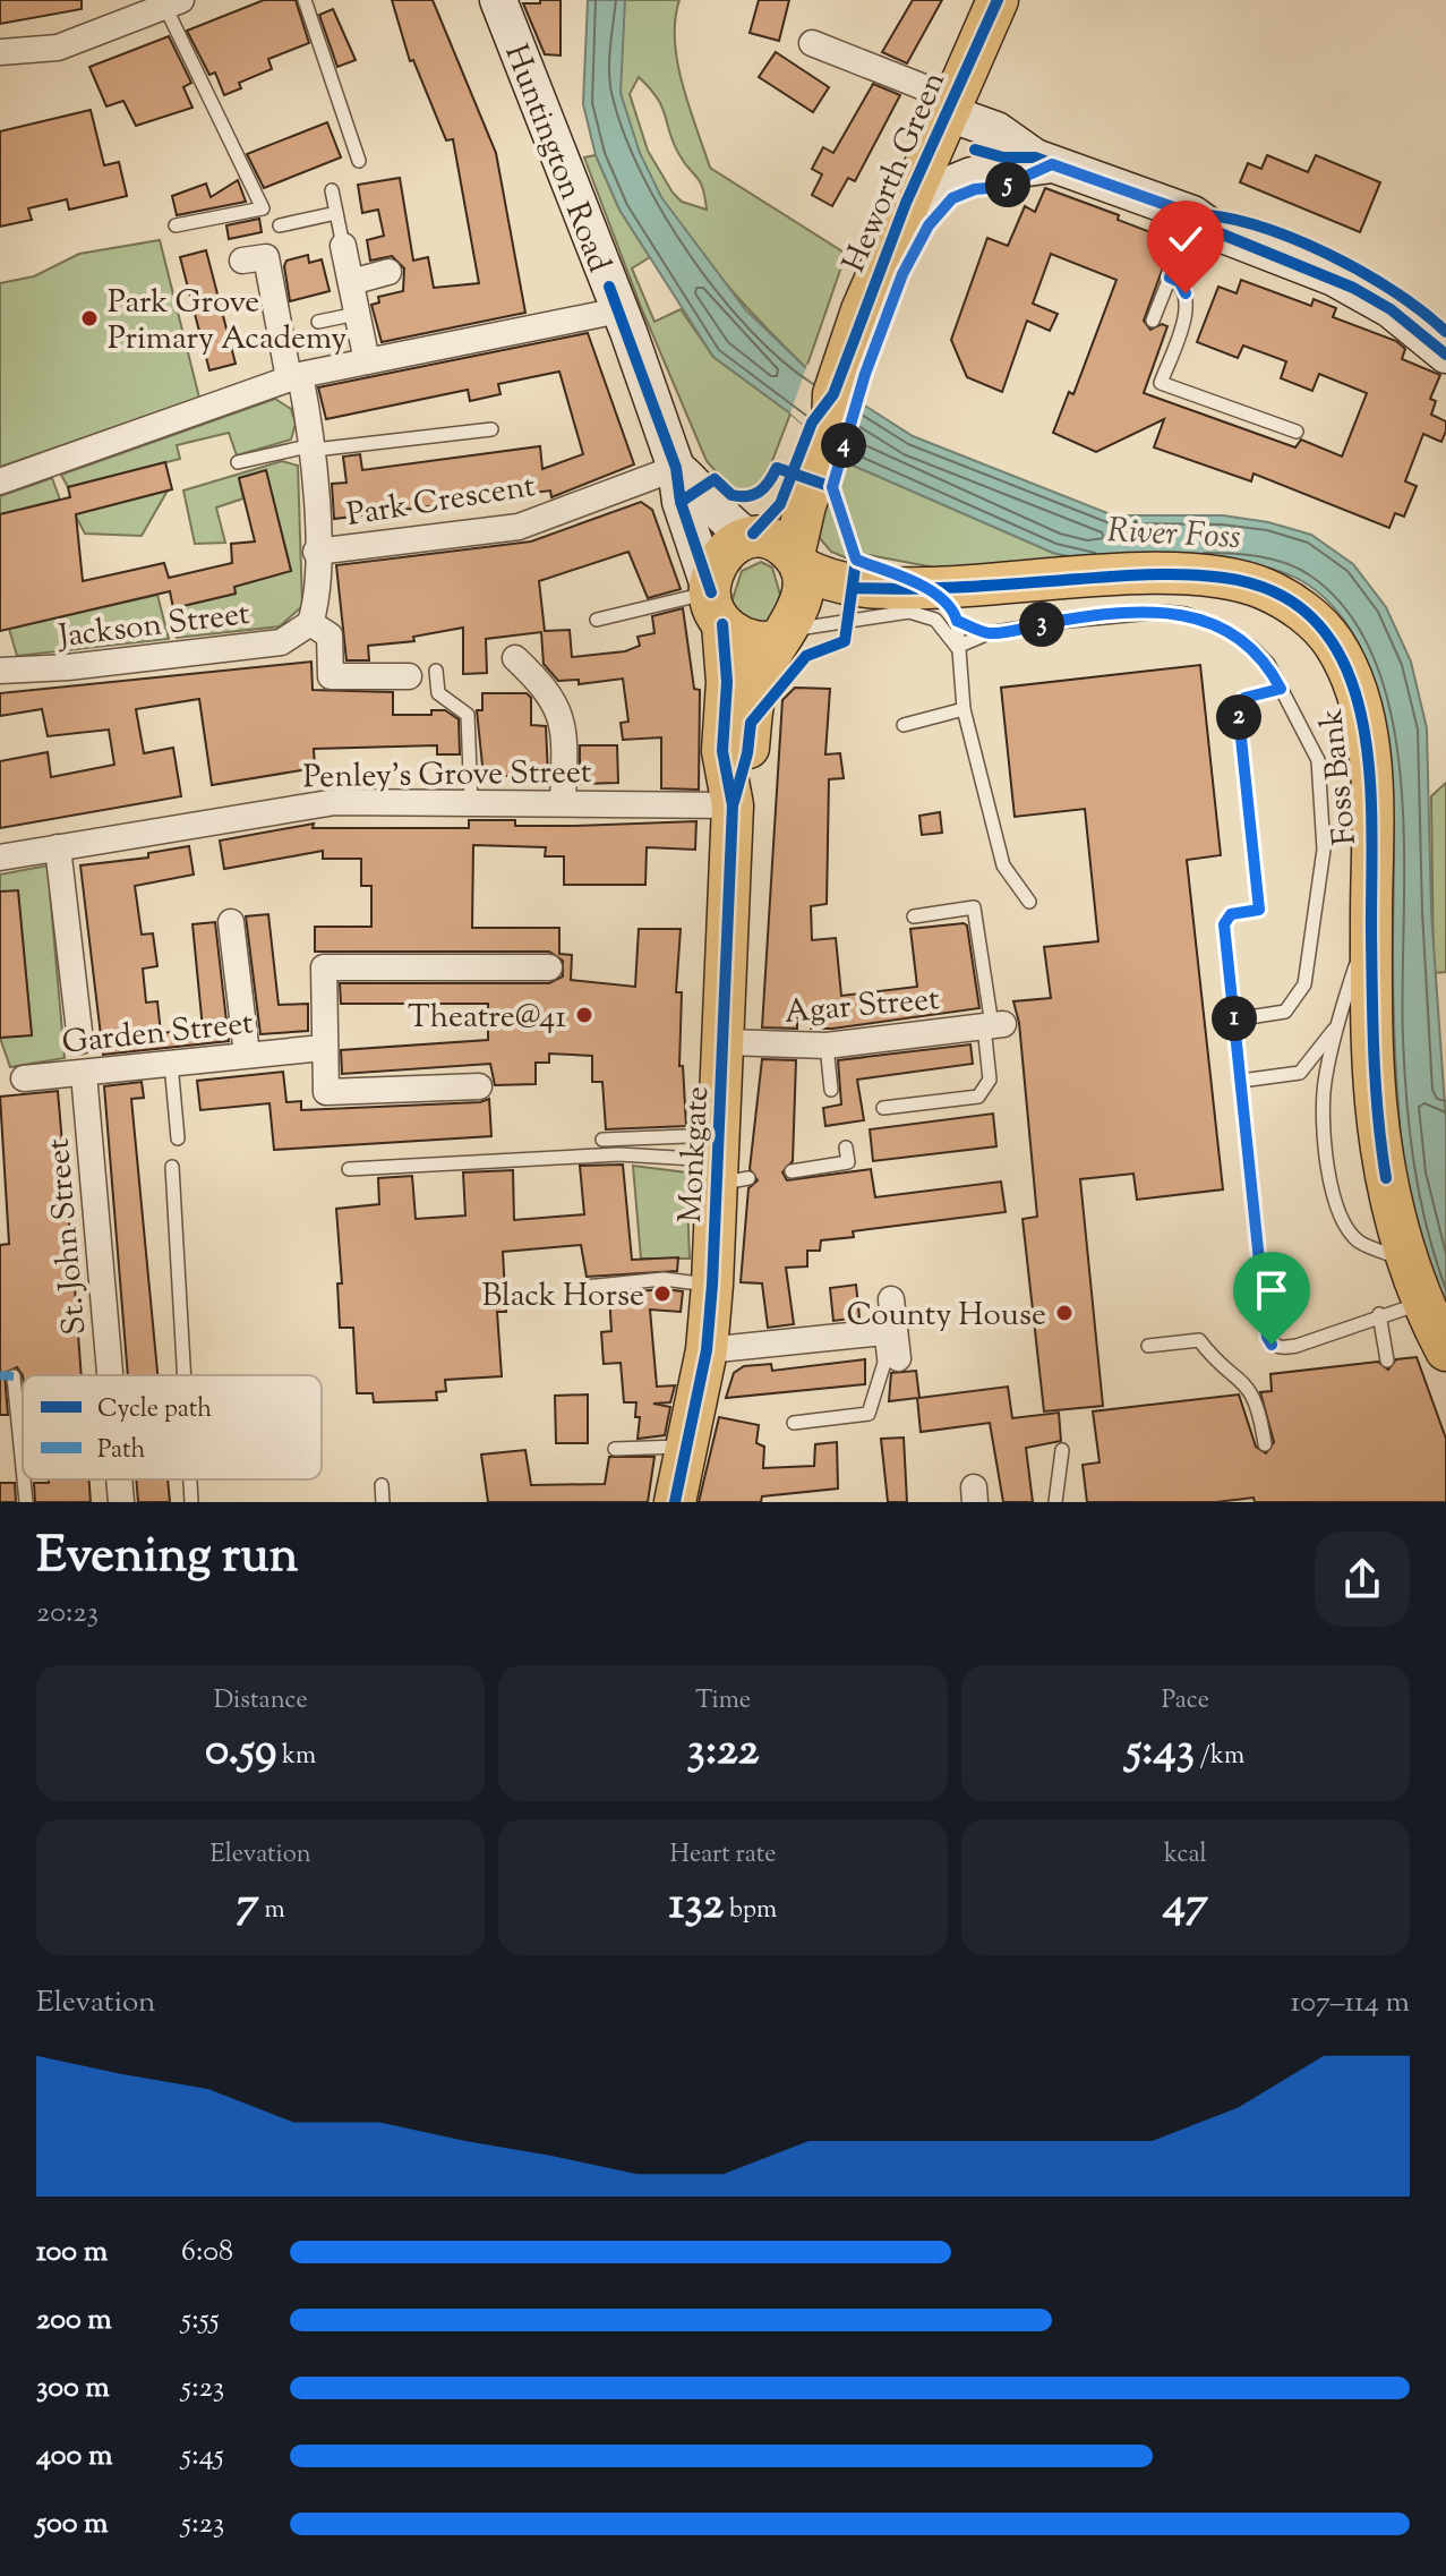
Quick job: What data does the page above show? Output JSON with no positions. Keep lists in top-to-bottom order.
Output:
{
  "streets": {
    "main road": ["Heworth Green", "Foss Bank", "Monkgate"],
    "street": [
      "Huntington Road",
      "Park Crescent",
      "Jackson Street",
      "Penley's Grove Street",
      "Agar Street",
      "Garden Street",
      "St. John Street"
    ]
  },
  "crossings": [
    ["Huntington Road", "Heworth Green"],
    ["Huntington Road", "Park Crescent"],
    ["Huntington Road", "Foss Bank"],
    ["Heworth Green", "Foss Bank"],
    ["Penley's Grove Street", "Monkgate"],
    ["Agar Street", "Monkgate"],
    ["Garden Street", "St. John Street"]
  ],
  "water": ["River Foss"],
  "places": [
    "Park Grove Primary Academy",
    "Theatre@41",
    "Black Horse",
    "County House"
  ],
  "legend": ["Cycle path", "Path"],
  "page": {
    "pins": [
      "5",
      "4",
      "3",
      "2",
      "1"
    ],
    "heading": ["Evening run", "20:23"],
    "stats": [
      ["Distance", "0.59 km"],
      ["Time", "3:22"],
      ["Pace", "5:43 /km"],
      ["Elevation", "7 m"],
      ["Heart rate", "132 bpm"],
      ["kcal", "47"]
    ],
    "chart": ["Elevation", "107–114 m"],
    "list": [
      {
        "name": "100 m",
        "note": "6:08"
      },
      {
        "name": "200 m",
        "note": "5:55"
      },
      {
        "name": "300 m",
        "note": "5:23"
      },
      {
        "name": "400 m",
        "note": "5:45"
      },
      {
        "name": "500 m",
        "note": "5:23"
      }
    ]
  }
}
